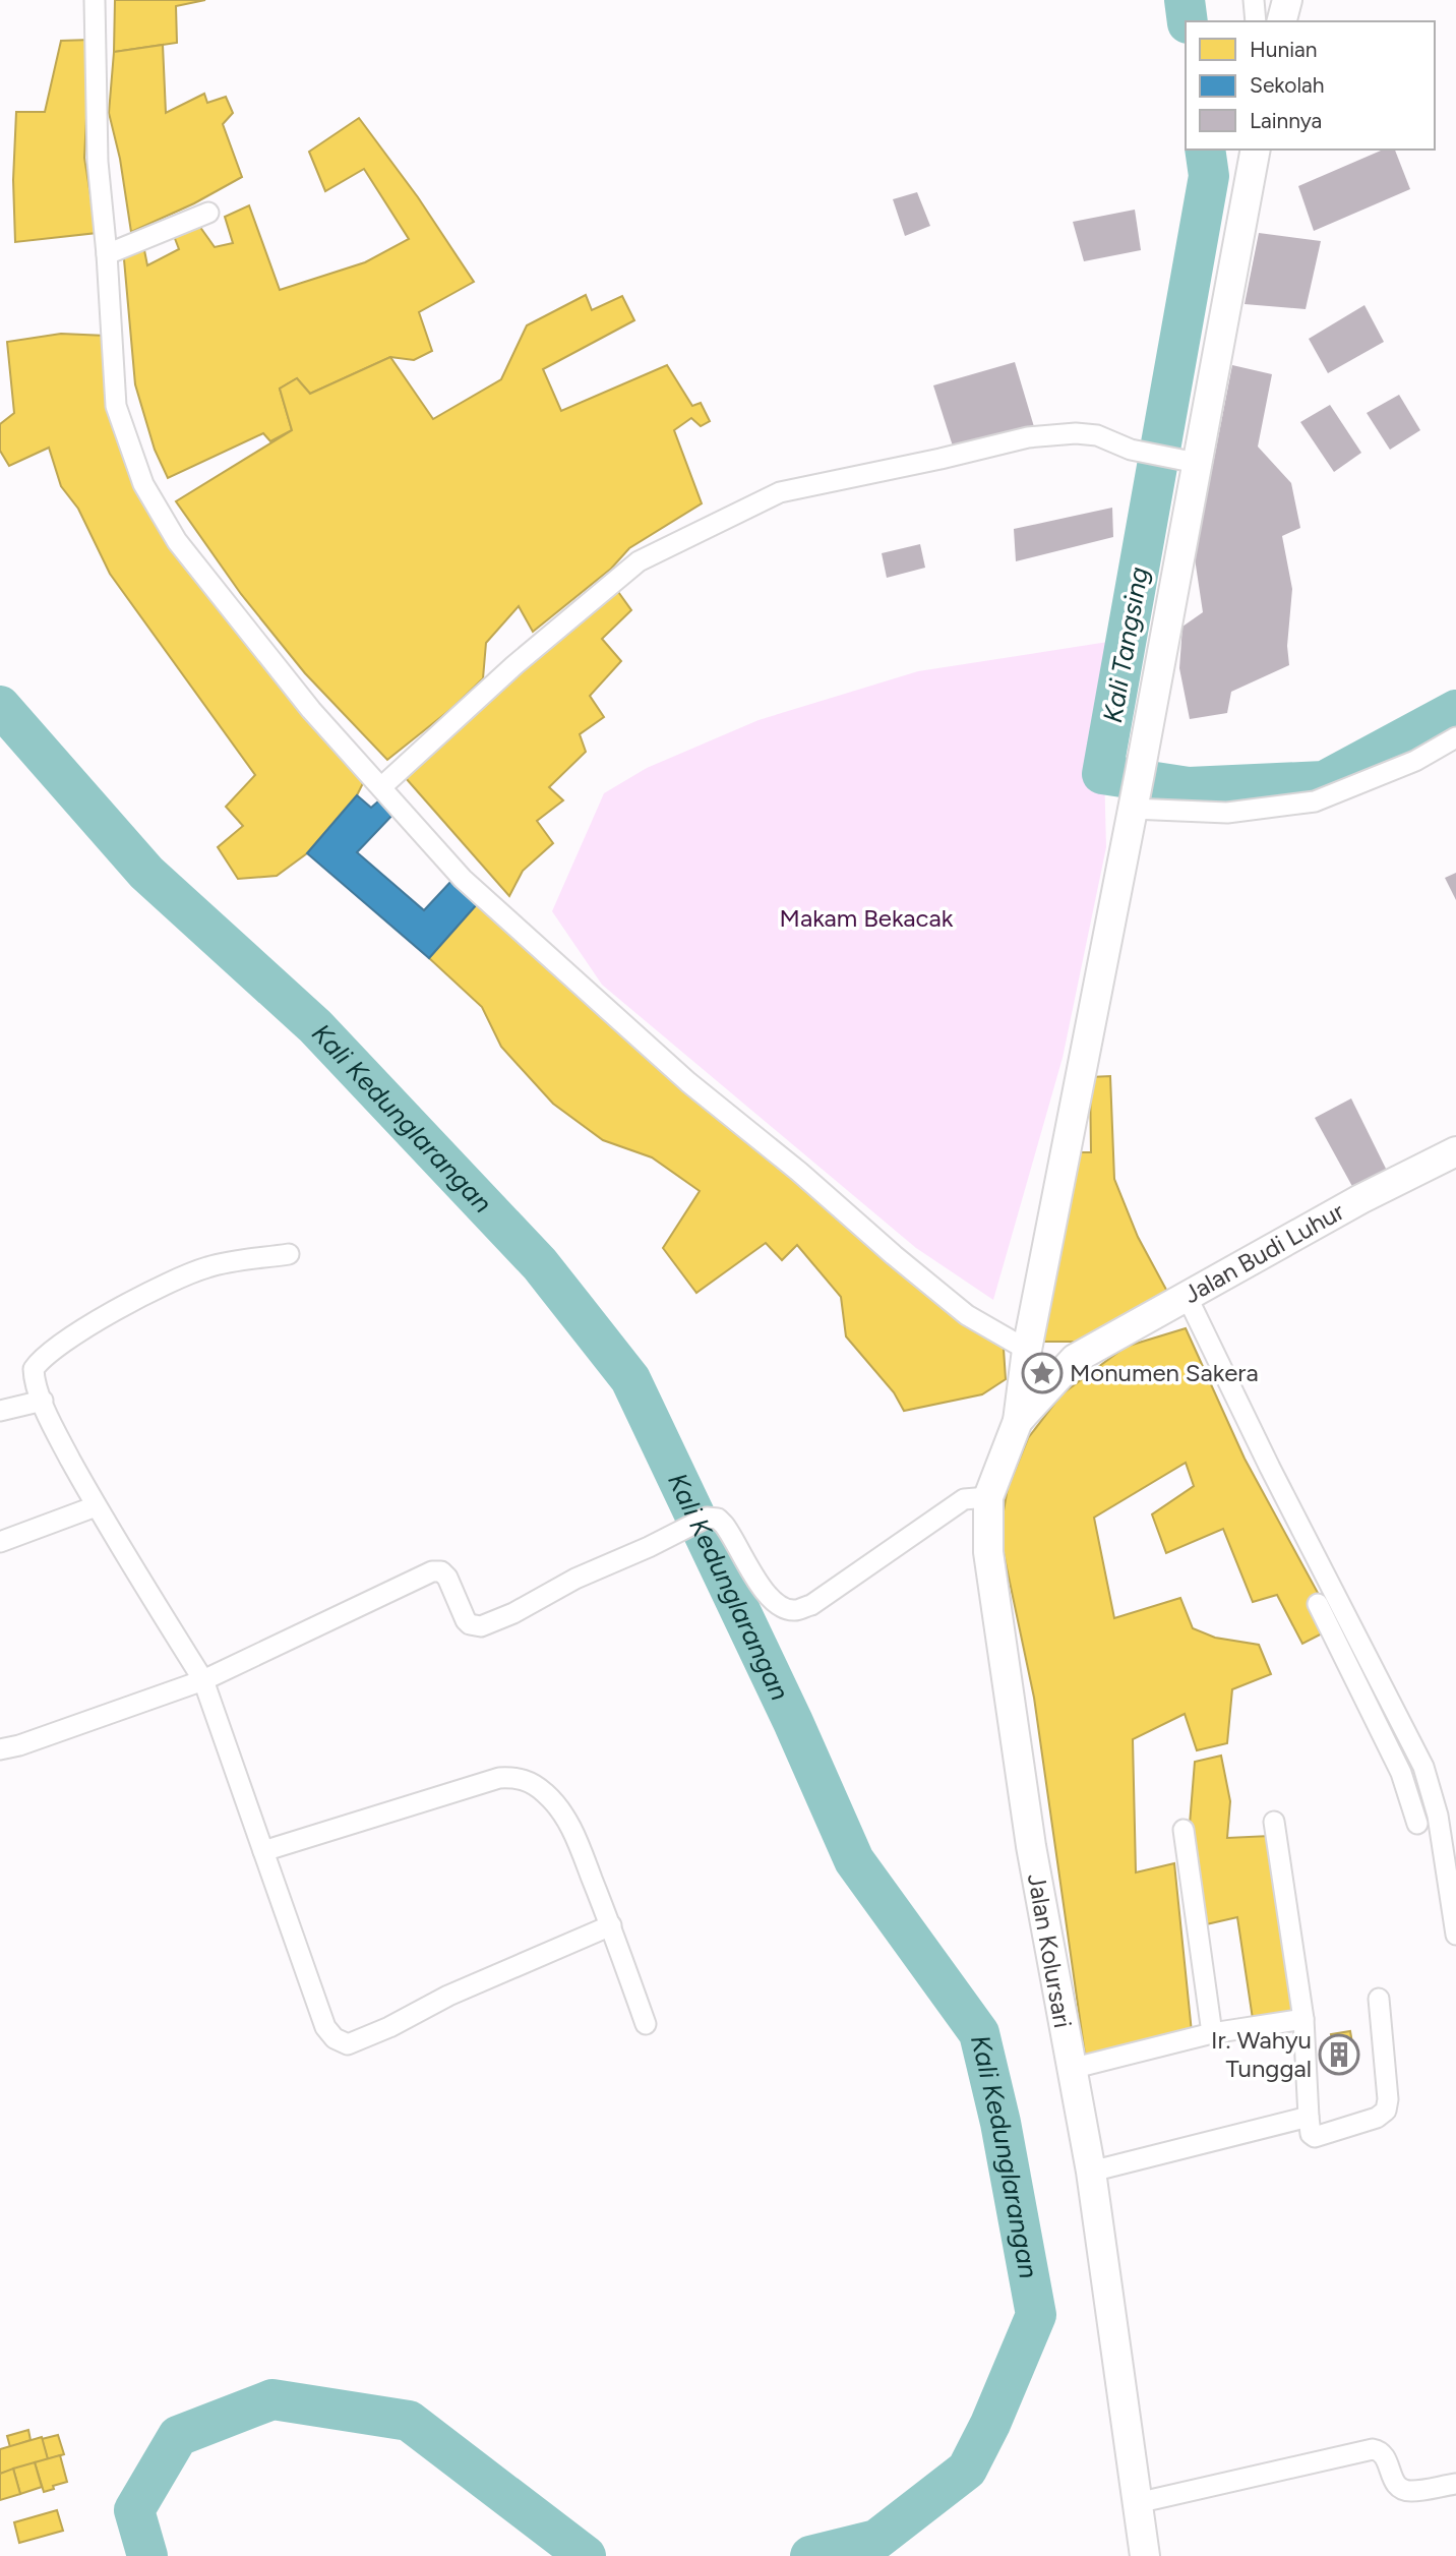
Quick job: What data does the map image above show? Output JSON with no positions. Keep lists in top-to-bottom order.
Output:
{
  "streets": {
    "street": ["Jalan Budi Luhur", "Jalan Kolursari"]
  },
  "crossings": [
    ["Jalan Budi Luhur", "Jalan Kolursari"]
  ],
  "water": ["Kali Tangsing", "Kali Kedunglarangan"],
  "parks": ["Makam Bekacak"],
  "places": {
    "place": ["Monumen Sakera"],
    "building": ["Ir. Wahyu Tunggal"]
  },
  "legend": ["Hunian", "Sekolah", "Lainnya"]
}
